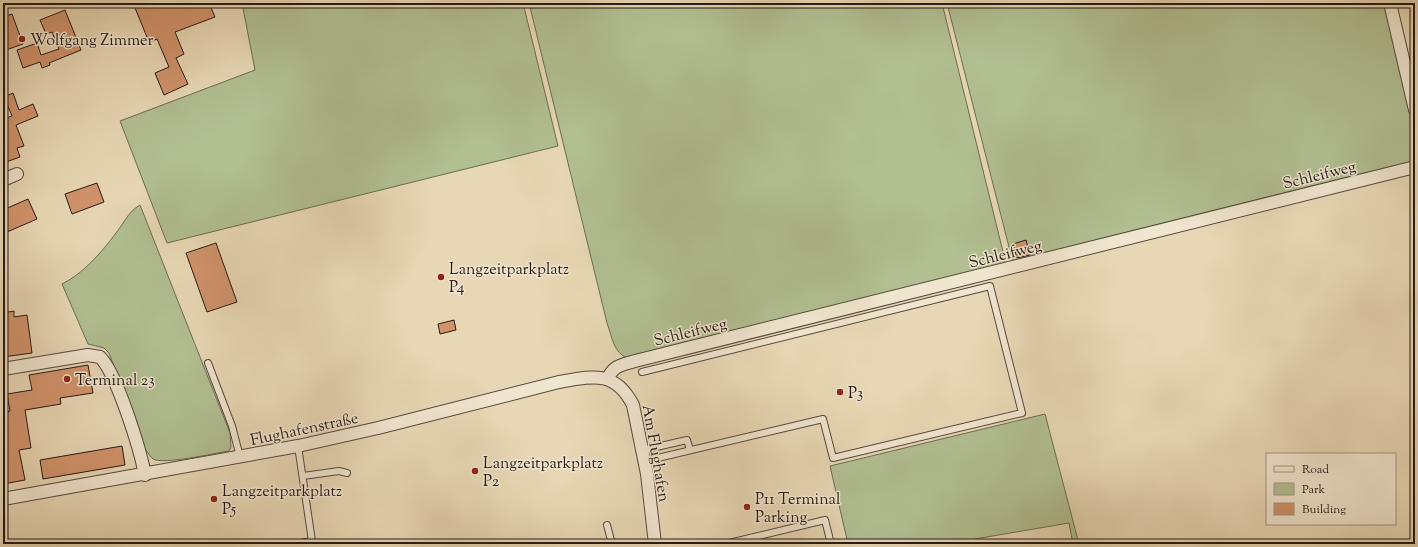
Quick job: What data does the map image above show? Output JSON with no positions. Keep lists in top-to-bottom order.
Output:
{
  "streets": {
    "street": ["Schleifweg", "Flughafenstraße", "Am Flughafen"]
  },
  "crossings": [
    ["Schleifweg", "Flughafenstraße"],
    ["Schleifweg", "Am Flughafen"],
    ["Flughafenstraße", "Am Flughafen"]
  ],
  "places": [
    "Wolfgang Zimmer",
    "Langzeitparkplatz P4",
    "Terminal 23",
    "P3",
    "Langzeitparkplatz P2",
    "Langzeitparkplatz P5",
    "P11 Terminal Parking"
  ],
  "legend": ["Road", "Park", "Building"]
}
